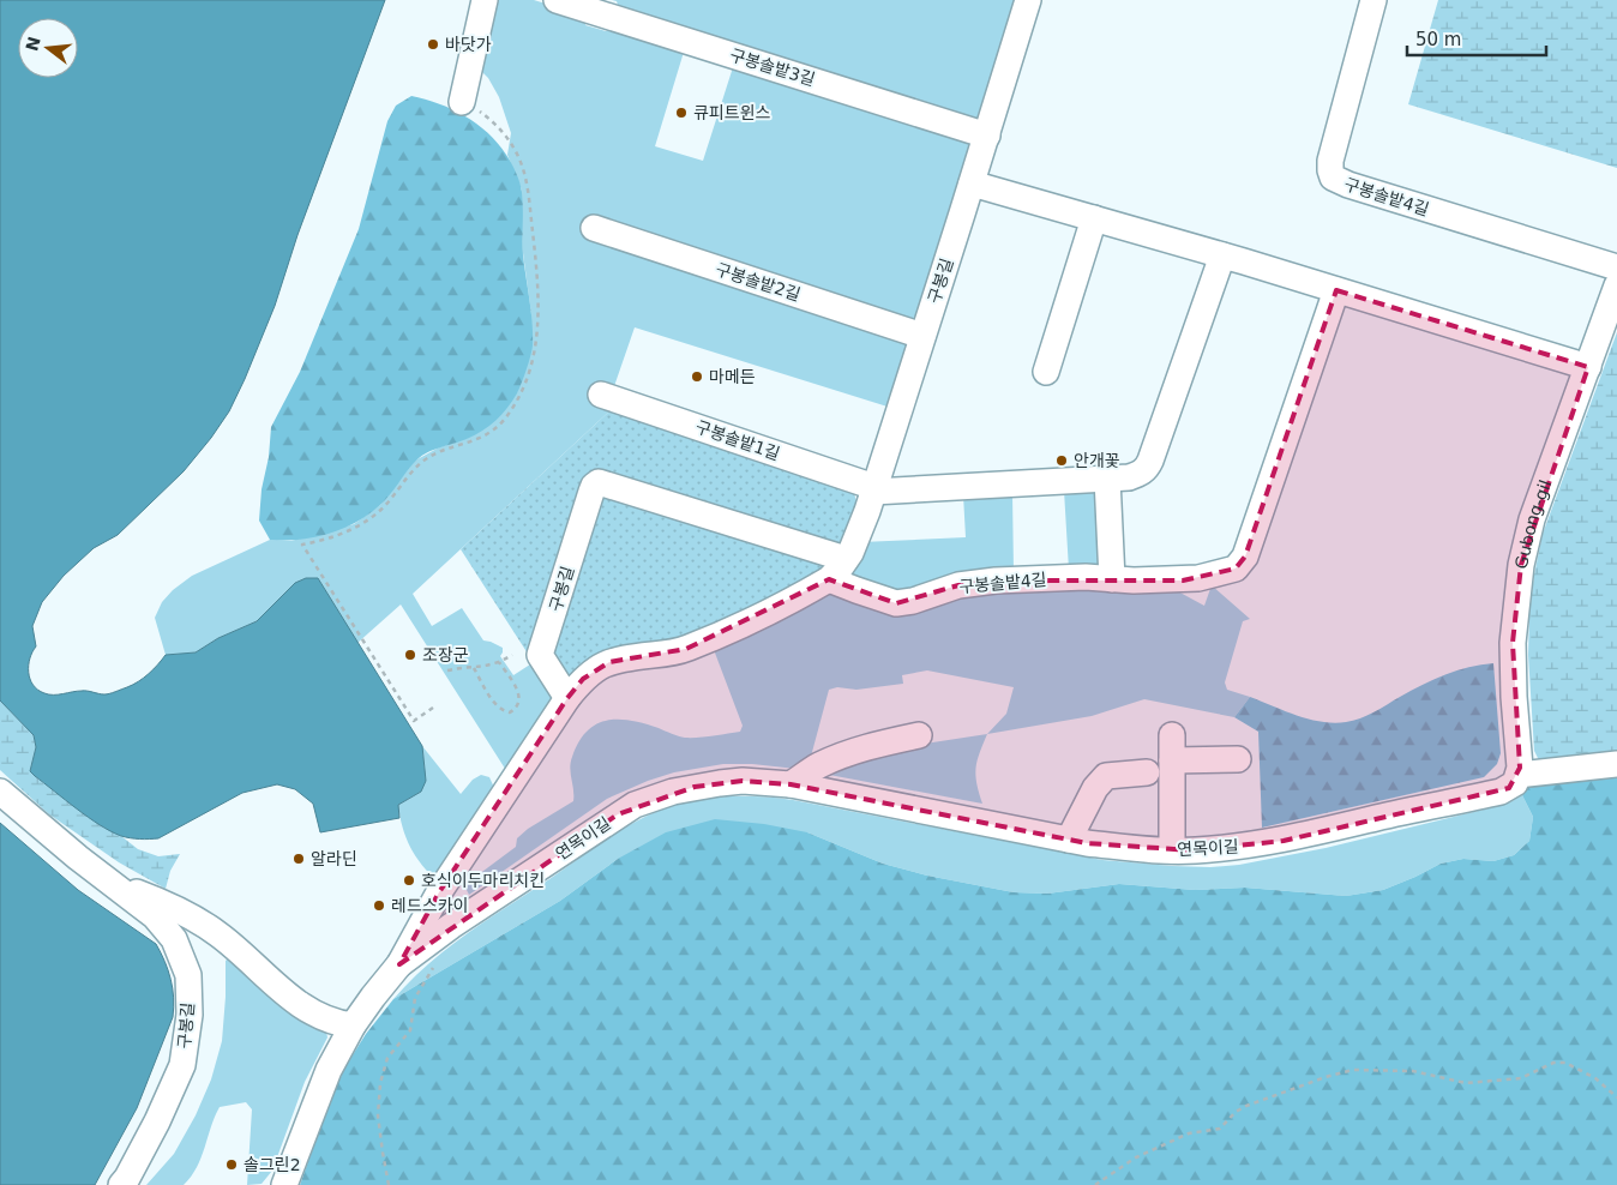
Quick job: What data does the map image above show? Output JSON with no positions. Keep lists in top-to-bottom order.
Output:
{
  "streets": {
    "street": [
      "구봉솔밭3길",
      "구봉솔밭4길",
      "구봉길",
      "구봉솔밭2길",
      "구봉솔밭1길",
      "Gubong-gil",
      "연목이길"
    ]
  },
  "crossings": [
    ["구봉솔밭3길", "구봉길"],
    ["구봉솔밭4길", "구봉길"],
    ["구봉길", "구봉솔밭2길"],
    ["구봉길", "구봉솔밭1길"],
    ["구봉길", "연목이길"],
    ["Gubong-gil", "연목이길"]
  ],
  "places": [
    "바닷가",
    "큐피트윈스",
    "마메든",
    "안개꽃",
    "조장군",
    "알라딘",
    "호식이두마리치킨",
    "레드스카이",
    "솔그린2"
  ],
  "scale_bar": "50 m",
  "north": "left"
}
